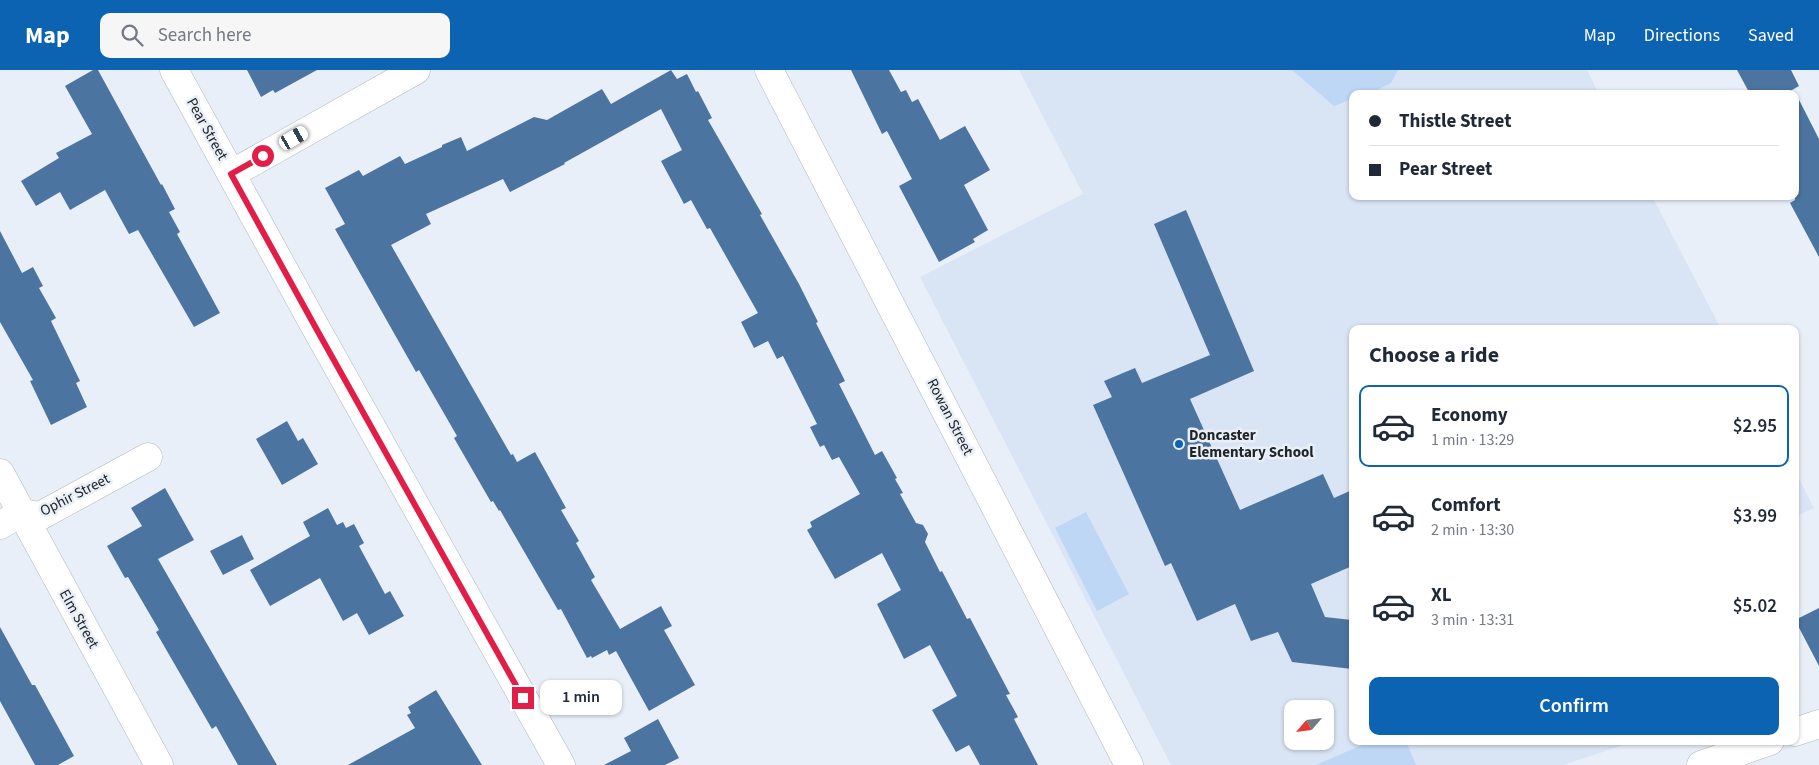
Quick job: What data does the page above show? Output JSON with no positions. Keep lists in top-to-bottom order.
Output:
{
  "streets": {
    "street": [
      "Pear Street",
      "Rowan Street",
      "Ophir Street",
      "Elm Street"
    ]
  },
  "crossings": [
    ["Ophir Street", "Elm Street"]
  ],
  "places": ["Doncaster Elementary School"],
  "north": "bottom left",
  "page": {
    "header": "Map",
    "search": "Search here",
    "nav": ["Map", "Directions", "Saved"],
    "banner": ["Thistle Street", "Pear Street"],
    "heading": "Choose a ride",
    "list": [
      {
        "name": "Economy",
        "note": "1 min · 13:29",
        "value": "$2.95"
      },
      {
        "name": "Comfort",
        "note": "2 min · 13:30",
        "value": "$3.99"
      },
      {
        "name": "XL",
        "note": "3 min · 13:31",
        "value": "$5.02"
      }
    ],
    "buttons": "Confirm",
    "bubble": "1 min"
  }
}
